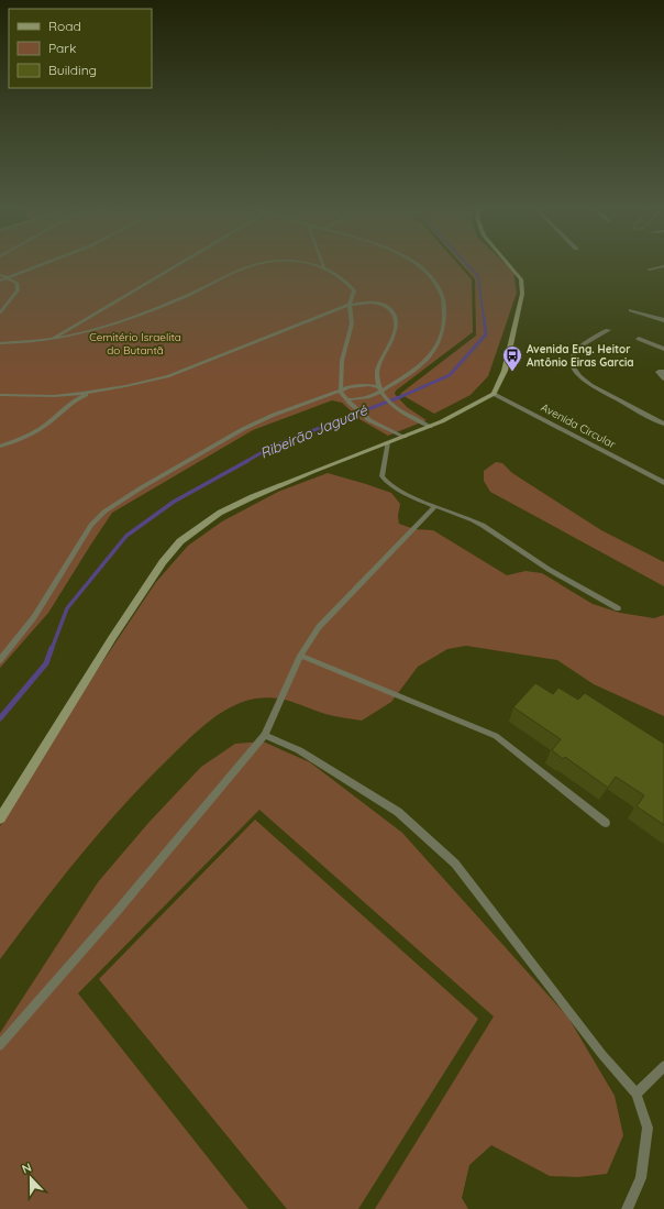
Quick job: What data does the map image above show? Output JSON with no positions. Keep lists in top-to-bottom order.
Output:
{
  "streets": {
    "street": ["Avenida Circular"]
  },
  "water": ["Ribeirão Jaguaré"],
  "parks": ["Cemitério Israelita do Butantã"],
  "places": {
    "bus stop": ["Avenida Eng. Heitor Antônio Eiras Garcia"]
  },
  "legend": ["Road", "Park", "Building"],
  "north": "top"
}
